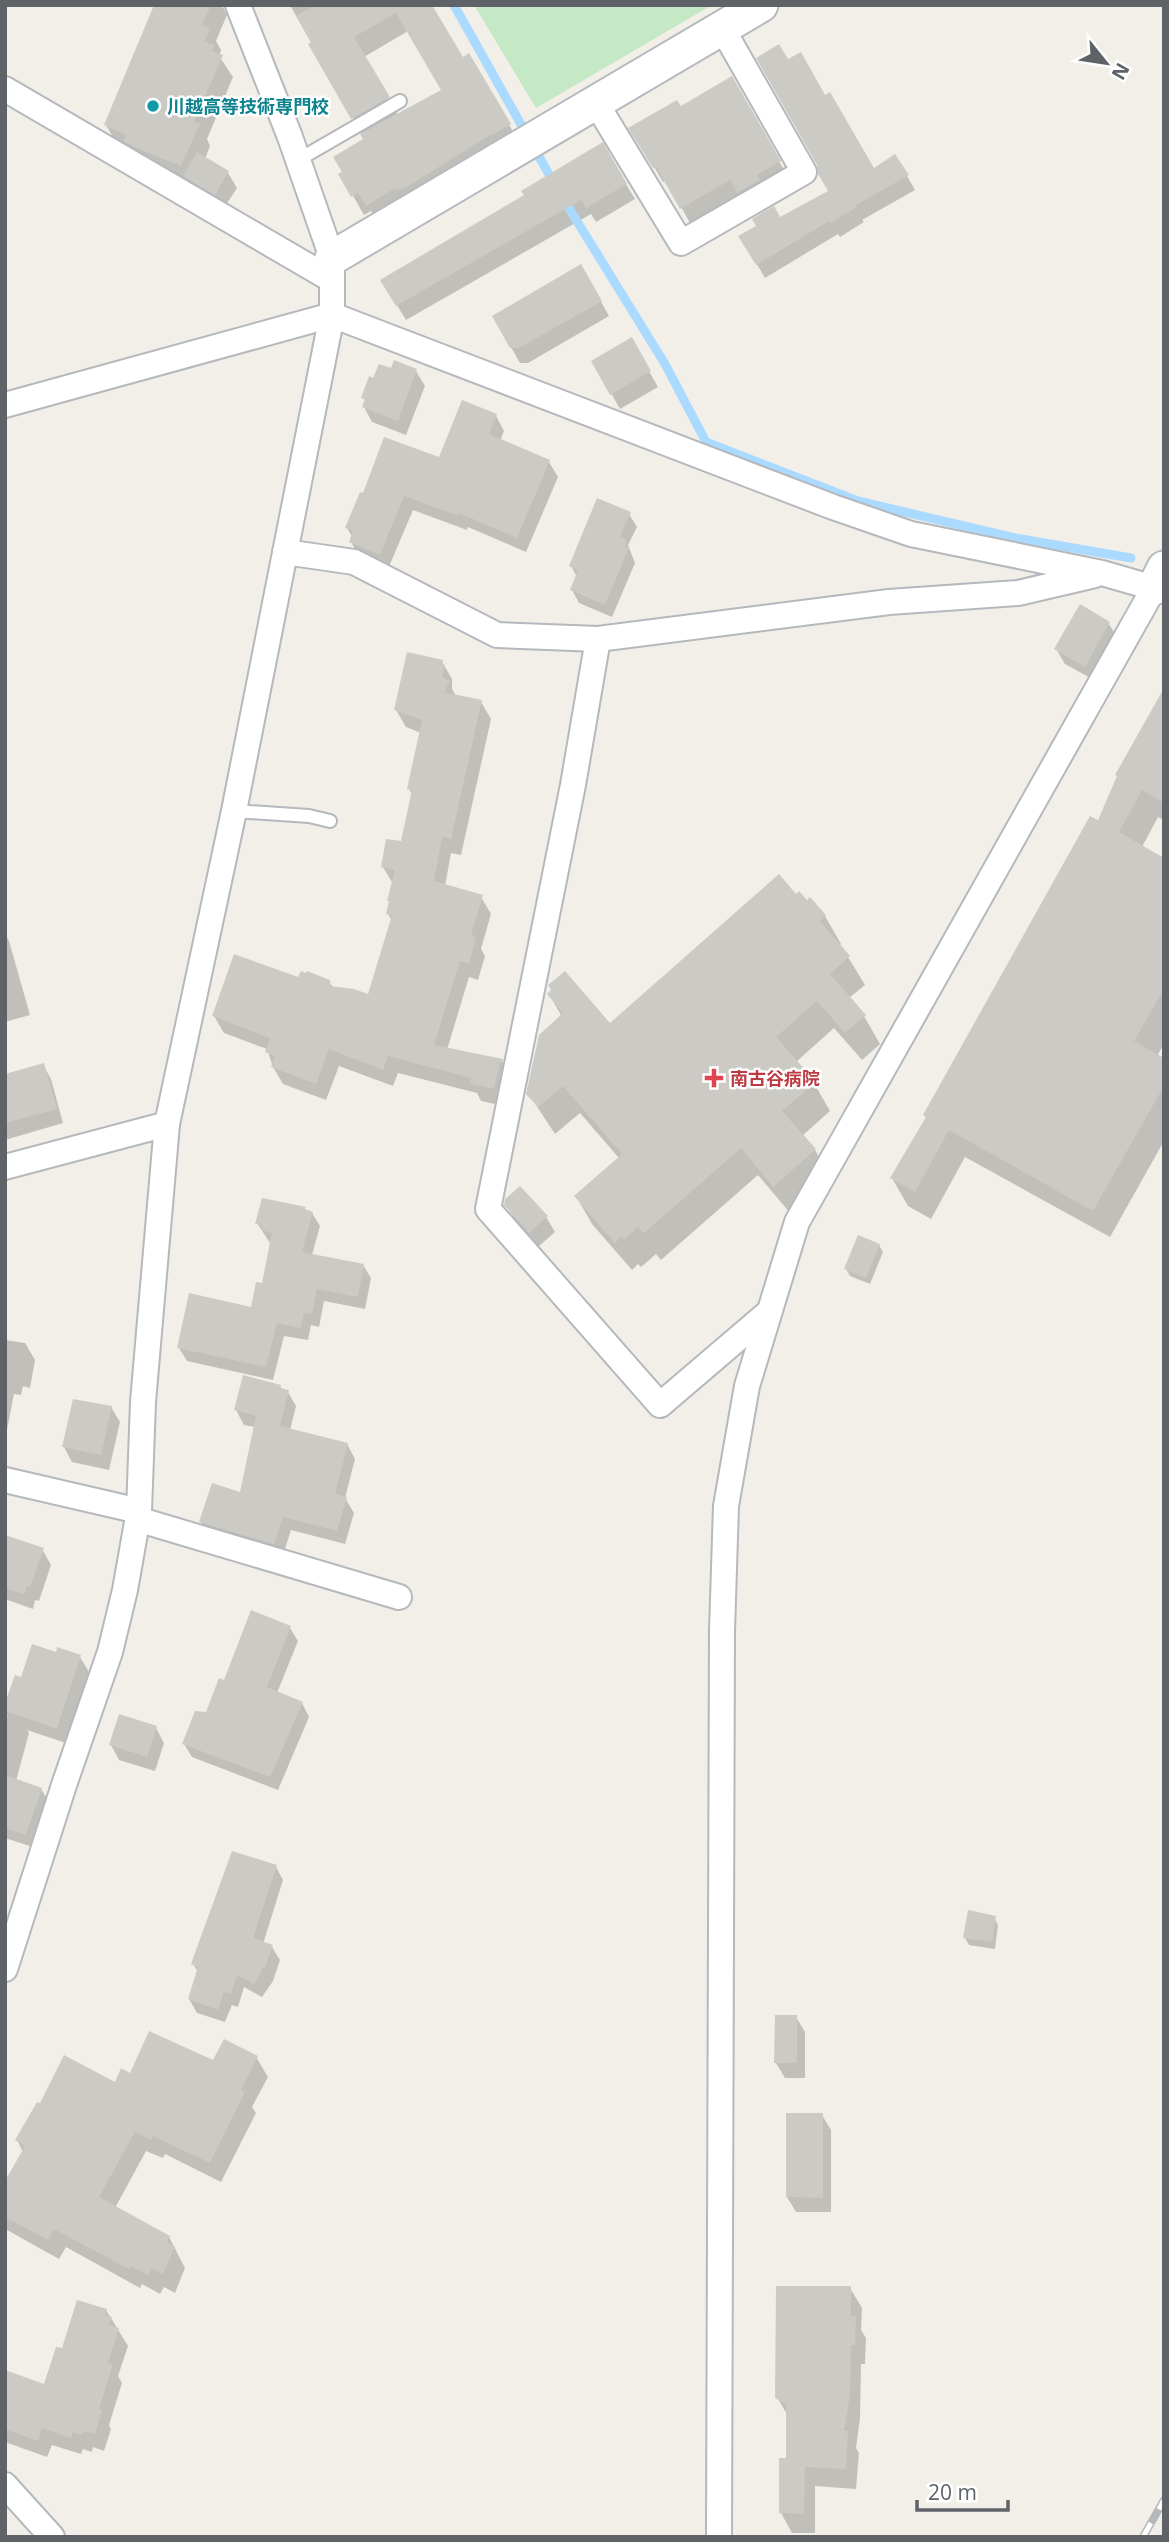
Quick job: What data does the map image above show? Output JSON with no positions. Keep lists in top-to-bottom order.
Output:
{
  "places": {
    "other": ["川越高等技術専門校"],
    "health": ["南古谷病院"]
  },
  "scale_bar": "20 m",
  "north": "bottom right"
}
